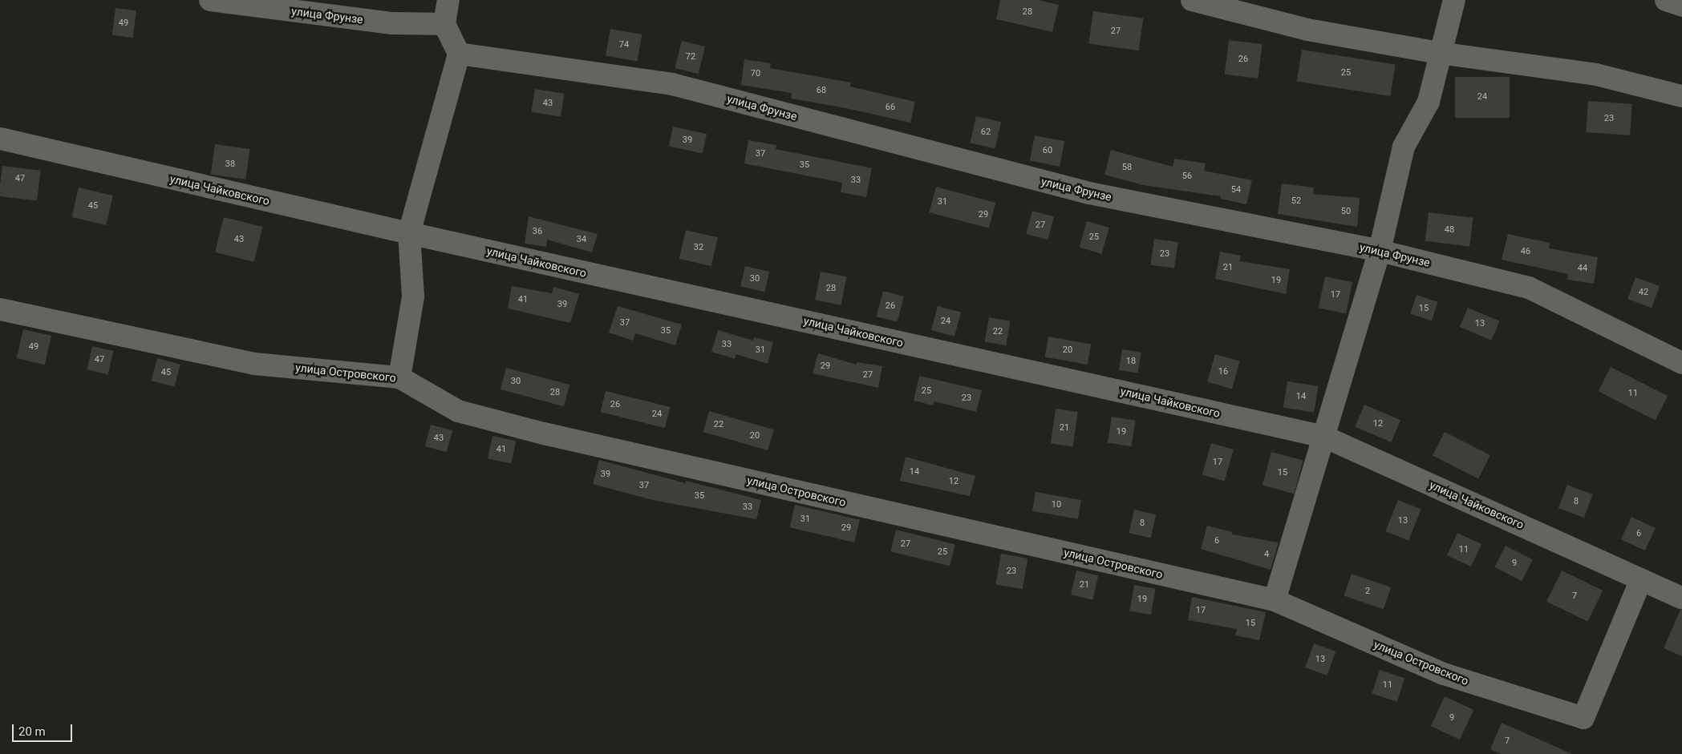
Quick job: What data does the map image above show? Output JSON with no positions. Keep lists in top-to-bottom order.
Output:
{
  "streets": {
    "street": ["улица Фрунзе", "улица Чайковского", "улица Островского"]
  },
  "crossings": [
    ["улица Чайковского", "улица Островского"]
  ],
  "house_numbers": [
    "28",
    "49",
    "27",
    "74",
    "72",
    "26",
    "25",
    "70",
    "68",
    "24",
    "43",
    "66",
    "23",
    "62",
    "39",
    "60",
    "37",
    "38",
    "35",
    "58",
    "56",
    "47",
    "33",
    "54",
    "52",
    "31",
    "45",
    "50",
    "29",
    "27",
    "48",
    "36",
    "25",
    "43",
    "34",
    "32",
    "46",
    "23",
    "21",
    "44",
    "30",
    "19",
    "28",
    "42",
    "17",
    "41",
    "39",
    "26",
    "15",
    "24",
    "37",
    "13",
    "35",
    "22",
    "33",
    "49",
    "31",
    "20",
    "47",
    "18",
    "29",
    "16",
    "45",
    "27",
    "30",
    "25",
    "28",
    "11",
    "14",
    "23",
    "26",
    "24",
    "12",
    "22",
    "21",
    "19",
    "20",
    "43",
    "41",
    "17",
    "14",
    "15",
    "39",
    "12",
    "37",
    "35",
    "8",
    "10",
    "33",
    "31",
    "13",
    "8",
    "29",
    "6",
    "6",
    "27",
    "11",
    "25",
    "4",
    "9",
    "23",
    "21",
    "2",
    "7",
    "19",
    "17",
    "15",
    "13",
    "11",
    "9",
    "7"
  ],
  "scale_bar": "20 m"
}
